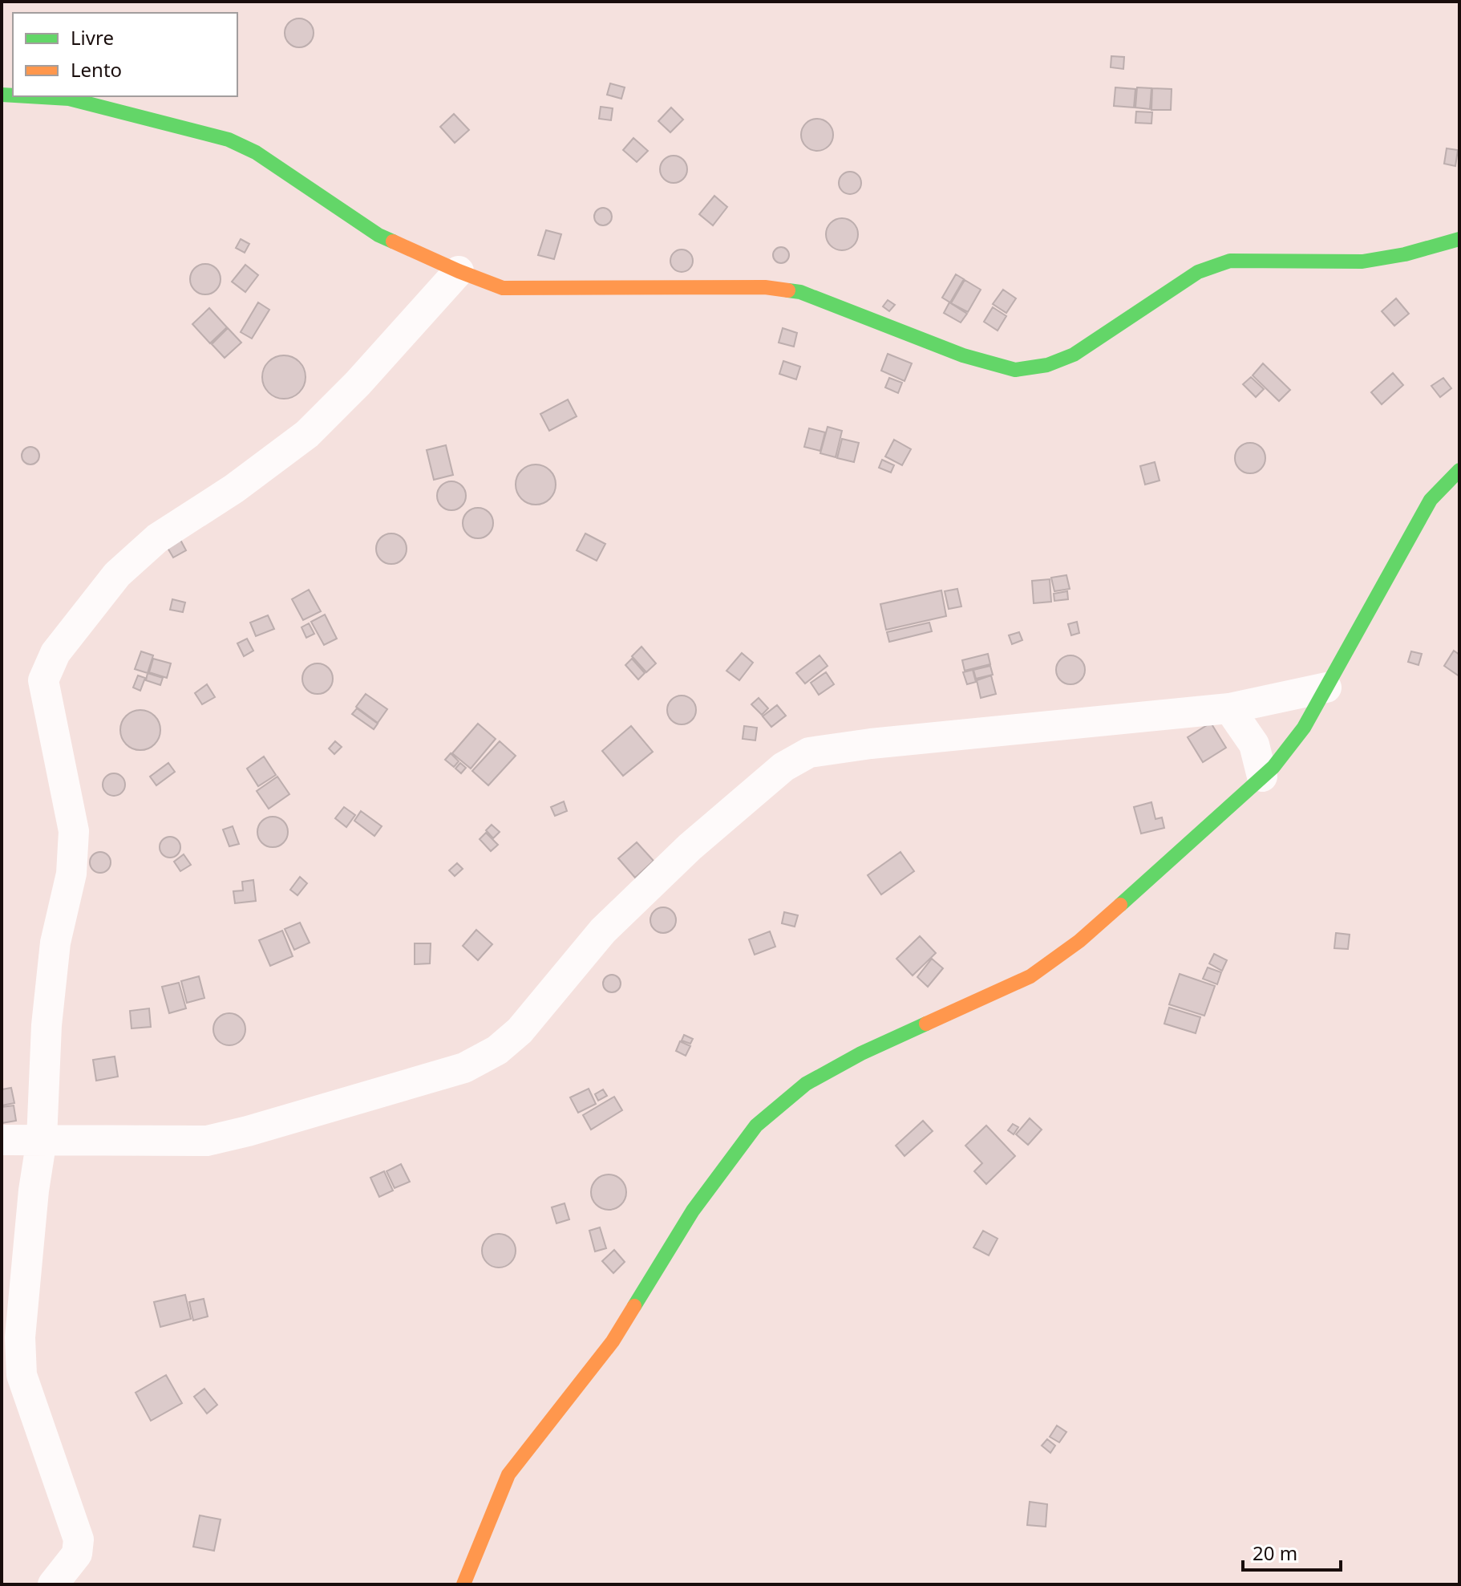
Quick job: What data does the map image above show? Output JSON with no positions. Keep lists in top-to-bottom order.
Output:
{
  "legend": ["Livre", "Lento"],
  "scale_bar": "20 m"
}
